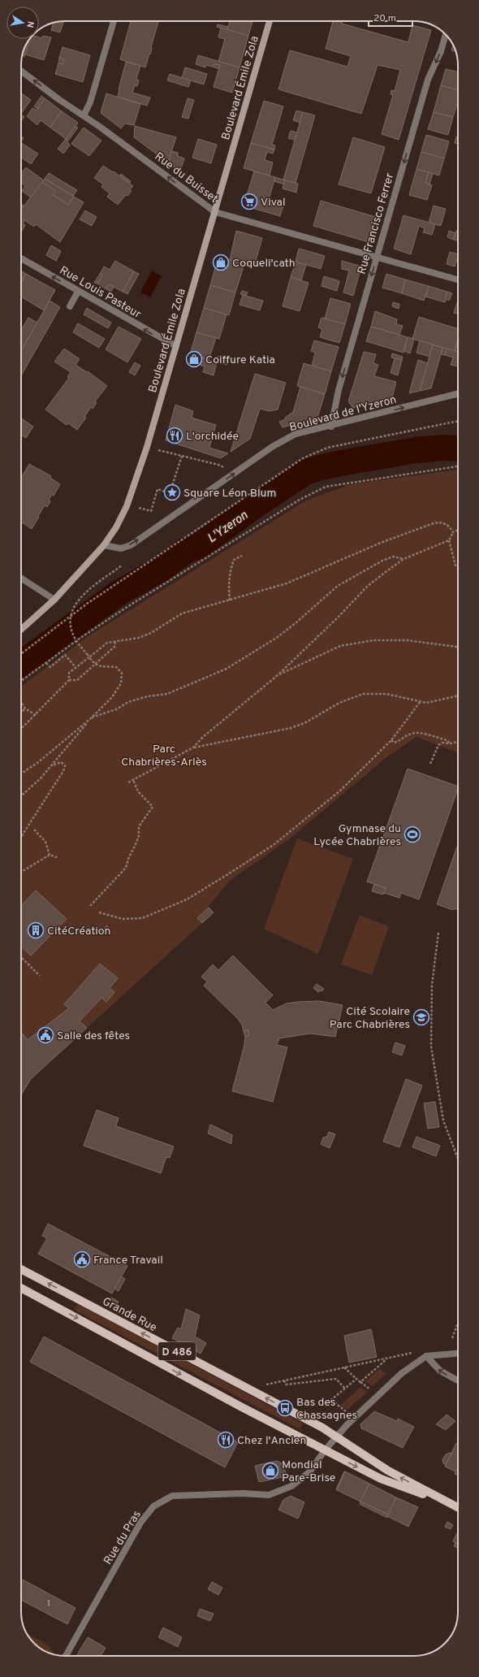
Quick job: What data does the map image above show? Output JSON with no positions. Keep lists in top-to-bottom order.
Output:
{
  "streets": {
    "main road": ["Boulevard Émile Zola", "Grande Rue", "D 486"],
    "street": [
      "Rue du Buisset",
      "Rue Francisco Ferrer",
      "Rue Louis Pasteur",
      "Boulevard de l'Yzeron",
      "Rue du Pras"
    ]
  },
  "crossings": [
    ["Boulevard Émile Zola", "Rue du Buisset"],
    ["Boulevard Émile Zola", "Rue Louis Pasteur"],
    ["Boulevard Émile Zola", "Boulevard de l'Yzeron"],
    ["Rue du Buisset", "Rue Francisco Ferrer"],
    ["Rue Francisco Ferrer", "Boulevard de l'Yzeron"],
    ["Grande Rue", "D 486"],
    ["Grande Rue", "Rue du Pras"],
    ["D 486", "Rue du Pras"]
  ],
  "one_way": [
    "Rue du Buisset",
    "Rue Francisco Ferrer",
    "Rue Louis Pasteur",
    "Boulevard de l'Yzeron"
  ],
  "water": ["L'Yzeron"],
  "parks": ["Parc Chabrières-Arlès"],
  "places": {
    "supermarket": ["Vival"],
    "shop": ["Coqueli'cath", "Coiffure Katia", "Mondial Pare-Brise"],
    "restaurant": ["L'orchidée", "Chez l'Ancien"],
    "place": ["Square Léon Blum"],
    "sports": ["Gymnase du Lycée Chabrières"],
    "building": ["CitéCréation"],
    "school or university": ["Cité Scolaire Parc Chabrières"],
    "public building": ["Salle des fêtes", "France Travail"],
    "bus stop": ["Bas des Chassagnes"]
  },
  "house_numbers": ["1"],
  "scale_bar": "20 m",
  "north": "right"
}
